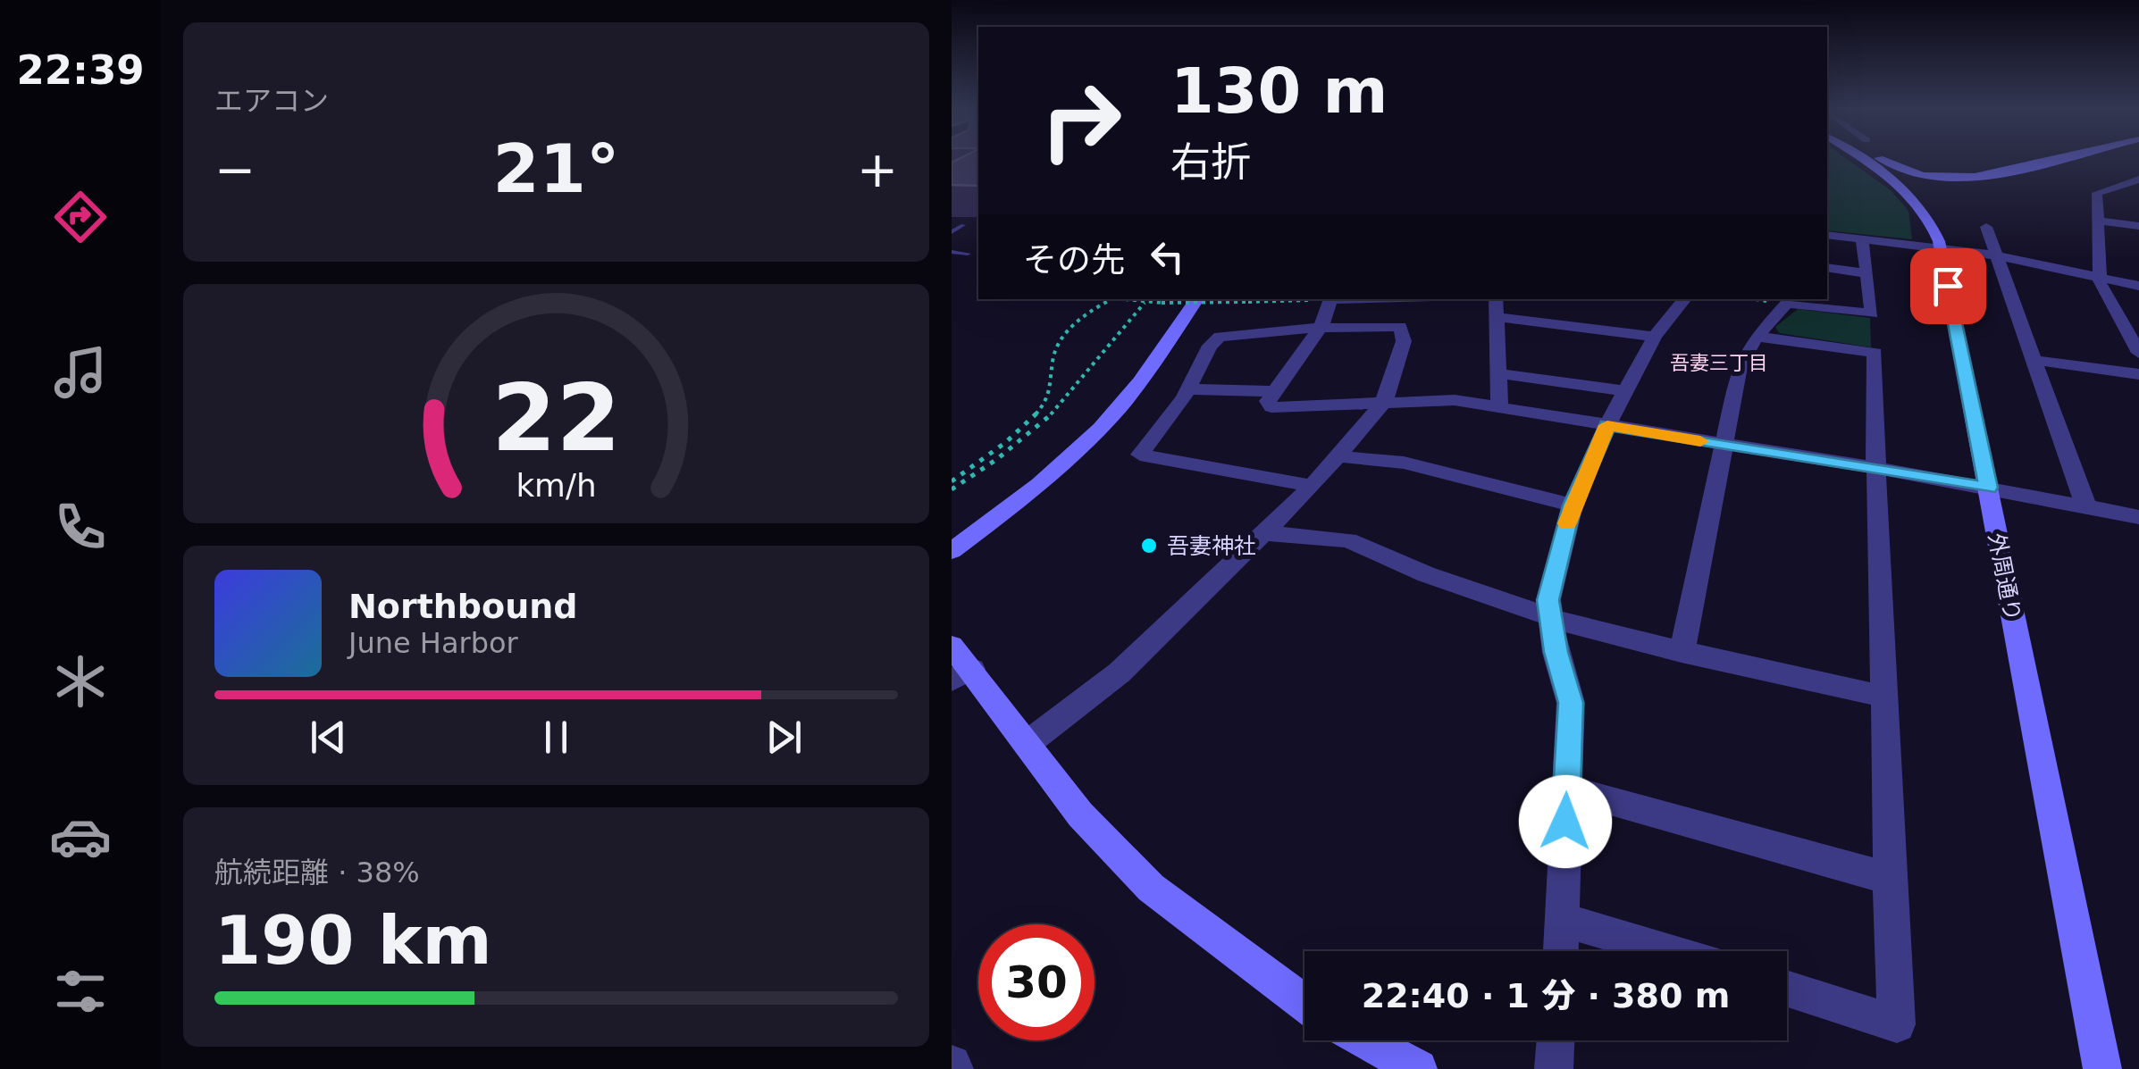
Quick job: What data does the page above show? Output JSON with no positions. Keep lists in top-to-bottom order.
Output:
{
  "streets": {
    "street": ["外周通り"]
  },
  "districts": ["吾妻三丁目"],
  "places": ["吾妻神社"],
  "page": {
    "tabs": "22:39",
    "tile": [
      "エアコン",
      ["航続距離 · 38%", "190 km"]
    ],
    "turn": ["130 m", "右折"],
    "heat": ["−", "21°", "+"],
    "then": "その先",
    "song": ["Northbound", "June Harbor"],
    "limit": "30",
    "trip": "22:40 · 1 分 · 380 m",
    "gauge": ["22", "km/h"]
  }
}
